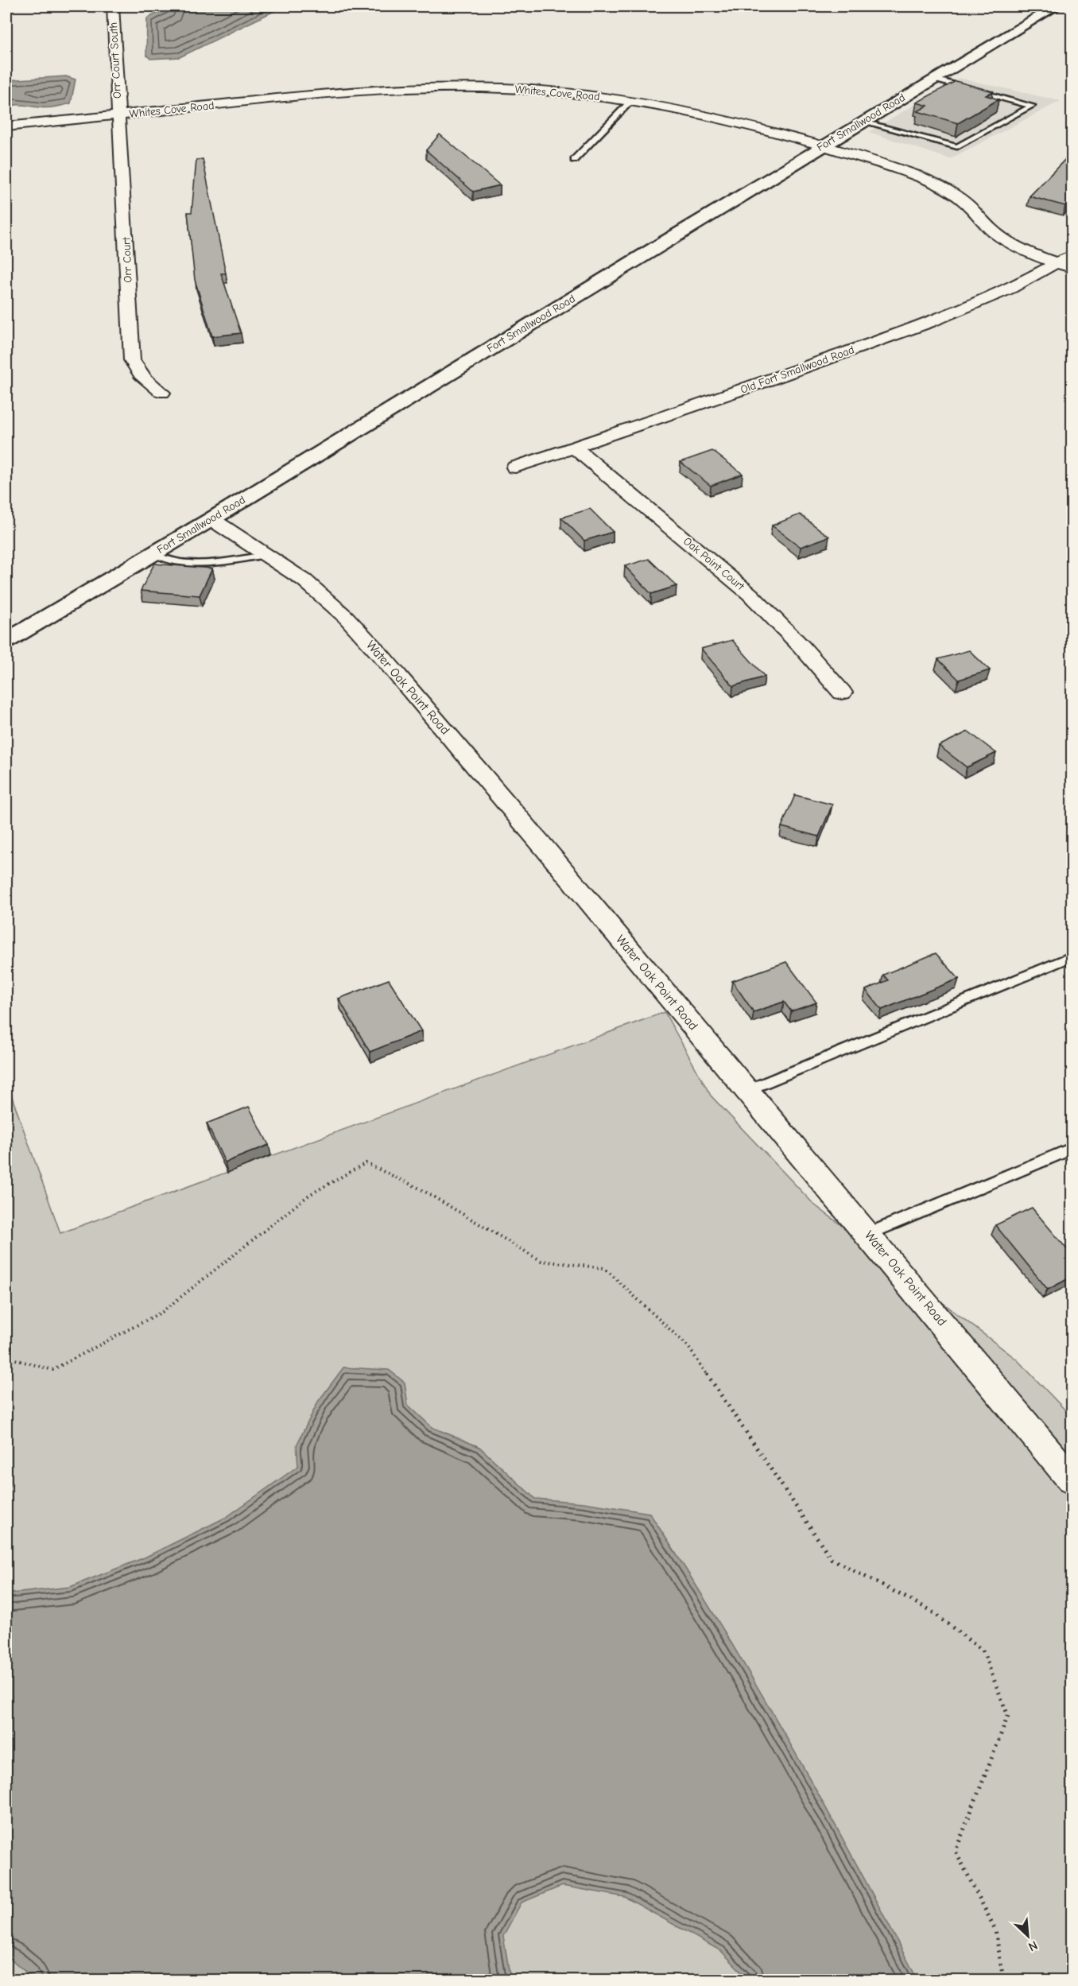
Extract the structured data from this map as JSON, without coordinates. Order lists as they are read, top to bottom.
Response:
{
  "streets": {
    "main road": ["Fort Smallwood Road"],
    "street": [
      "Orr Court South",
      "Whites Cove Road",
      "Orr Court",
      "Old Fort Smallwood Road",
      "Oak Point Court",
      "Water Oak Point Road"
    ]
  },
  "crossings": [
    ["Orr Court South", "Whites Cove Road"],
    ["Orr Court South", "Orr Court"],
    ["Whites Cove Road", "Fort Smallwood Road"],
    ["Whites Cove Road", "Orr Court"],
    ["Whites Cove Road", "Old Fort Smallwood Road"],
    ["Fort Smallwood Road", "Water Oak Point Road"],
    ["Old Fort Smallwood Road", "Oak Point Court"]
  ],
  "north": "bottom right"
}
